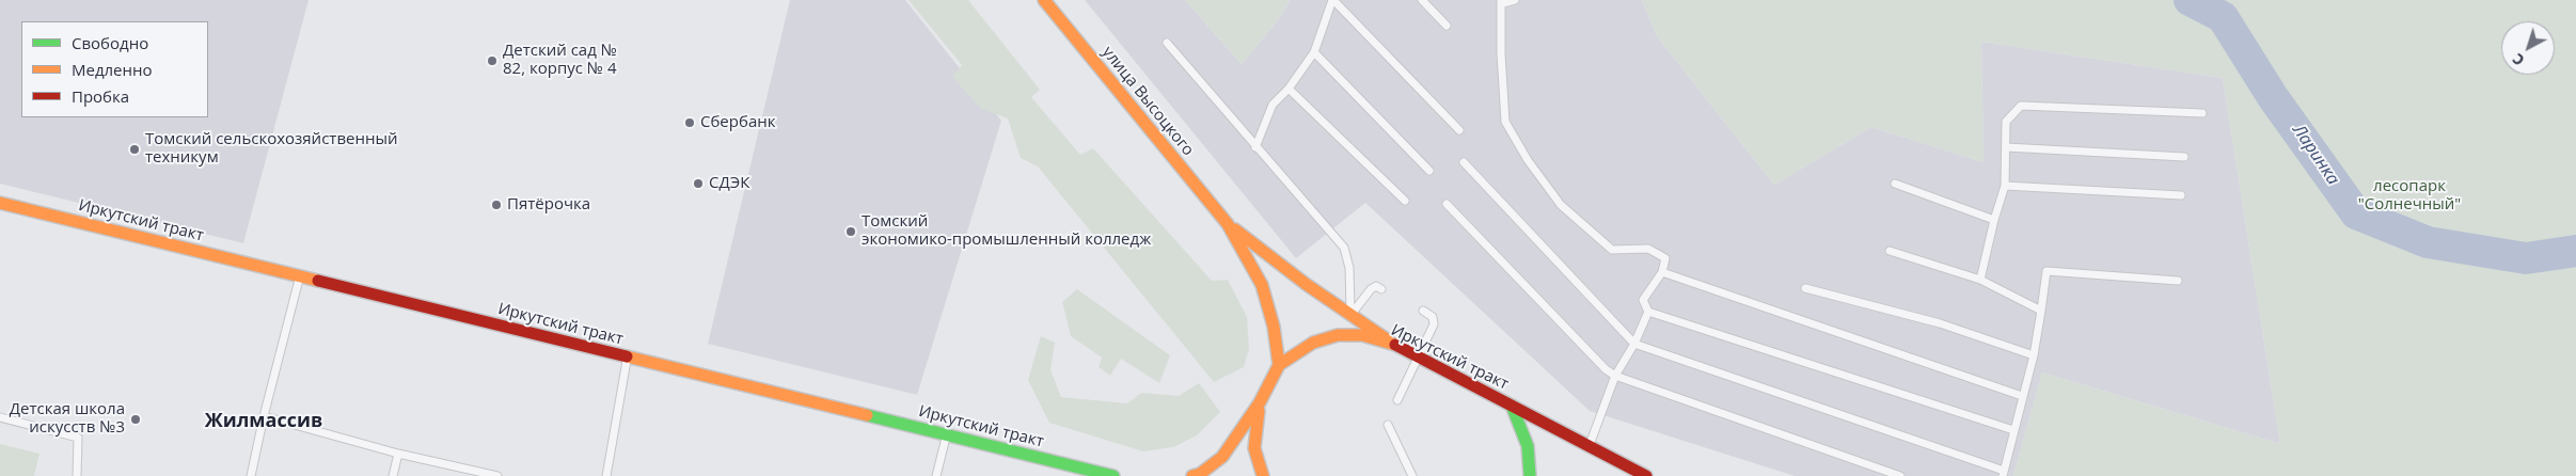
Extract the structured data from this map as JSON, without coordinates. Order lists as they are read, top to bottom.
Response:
{
  "streets": {
    "main road": ["улица Высоцкого", "Иркутский тракт"]
  },
  "crossings": [
    ["улица Высоцкого", "Иркутский тракт"]
  ],
  "districts": ["Жилмассив"],
  "water": ["Ларинка"],
  "parks": ["лесопарк \"Солнечный\""],
  "places": [
    "Детский сад № 82, корпус № 4",
    "Сбербанк",
    "Томский сельскохозяйственный техникум",
    "СДЭК",
    "Пятёрочка",
    "Томский экономико-промышленный колледж",
    "Детская школа искусств №3"
  ],
  "legend": ["Свободно", "Медленно", "Пробка"],
  "north": "bottom left"
}
